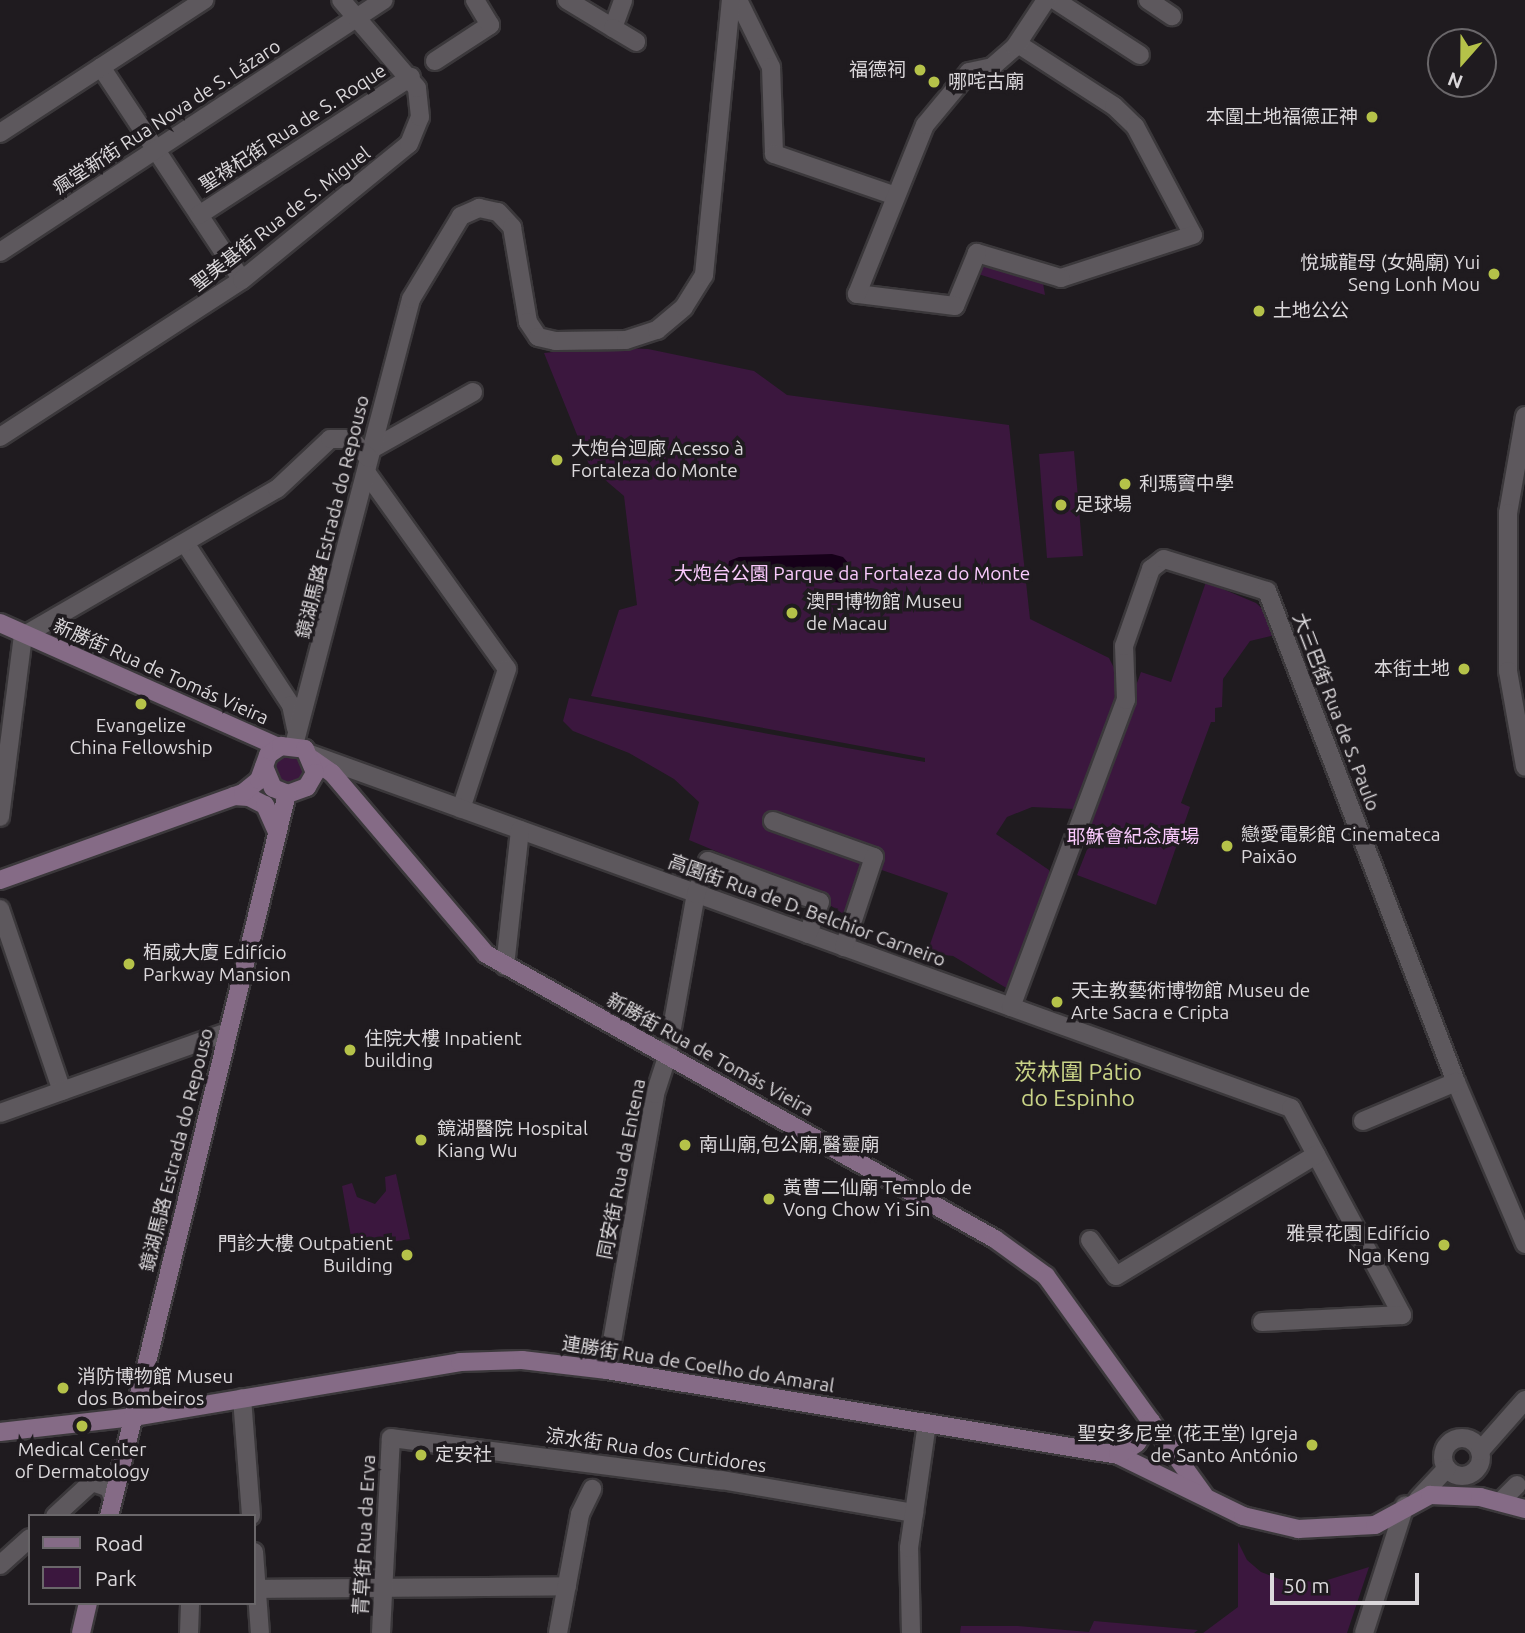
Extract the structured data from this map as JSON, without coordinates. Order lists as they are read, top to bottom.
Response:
{
  "streets": {
    "street": [
      "瘋堂新街 Rua Nova de S. Lázaro",
      "聖祿杞街 Rua de S. Roque",
      "聖美基街 Rua de S. Miguel",
      "鏡湖馬路 Estrada do Repouso",
      "新勝街 Rua de Tomás Vieira",
      "大三巴街 Rua de S. Paulo",
      "高園街 Rua de D. Belchior Carneiro",
      "同安街 Rua da Entena",
      "連勝街 Rua de Coelho do Amaral",
      "涼水街 Rua dos Curtidores",
      "青草街 Rua da Erva"
    ]
  },
  "crossings": [
    ["聖祿杞街 Rua de S. Roque", "聖美基街 Rua de S. Miguel"],
    ["鏡湖馬路 Estrada do Repouso", "新勝街 Rua de Tomás Vieira"],
    ["鏡湖馬路 Estrada do Repouso", "高園街 Rua de D. Belchior Carneiro"],
    ["鏡湖馬路 Estrada do Repouso", "連勝街 Rua de Coelho do Amaral"],
    ["新勝街 Rua de Tomás Vieira", "高園街 Rua de D. Belchior Carneiro"],
    ["新勝街 Rua de Tomás Vieira", "同安街 Rua da Entena"],
    ["新勝街 Rua de Tomás Vieira", "連勝街 Rua de Coelho do Amaral"],
    ["大三巴街 Rua de S. Paulo", "高園街 Rua de D. Belchior Carneiro"],
    ["高園街 Rua de D. Belchior Carneiro", "同安街 Rua da Entena"],
    ["同安街 Rua da Entena", "連勝街 Rua de Coelho do Amaral"],
    ["涼水街 Rua dos Curtidores", "青草街 Rua da Erva"]
  ],
  "districts": ["茨林圍 Pátio do Espinho"],
  "parks": ["大炮台公園 Parque da Fortaleza do Monte", "耶穌會紀念廣場"],
  "places": [
    "福德祠",
    "哪咤古廟",
    "本圍土地福德正神",
    "悅城龍母 (女媧廟) Yui Seng Lonh Mou",
    "土地公公",
    "大炮台迴廊 Acesso à Fortaleza do Monte",
    "利瑪竇中學",
    "足球場",
    "澳門博物館 Museu de Macau",
    "本街土地",
    "Evangelize China Fellowship",
    "戀愛電影館 Cinemateca Paixão",
    "栢威大廈 Edifício Parkway Mansion",
    "天主教藝術博物館 Museu de Arte Sacra e Cripta",
    "住院大樓 Inpatient building",
    "鏡湖醫院 Hospital Kiang Wu",
    "南山廟,包公廟,醫靈廟",
    "黃曹二仙廟 Templo de Vong Chow Yi Sin",
    "雅景花園 Edifício Nga Keng",
    "門診大樓 Outpatient Building",
    "消防博物館 Museu dos Bombeiros",
    "Medical Center of Dermatology",
    "聖安多尼堂 (花王堂) Igreja de Santo António",
    "定安社"
  ],
  "legend": ["Road", "Park"],
  "scale_bar": "50 m",
  "north": "bottom"
}
